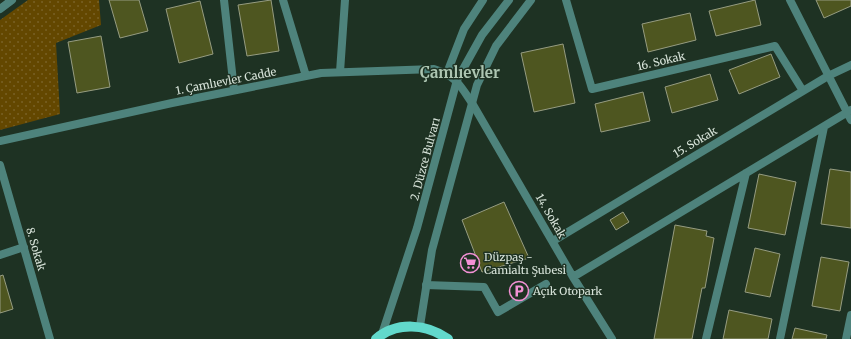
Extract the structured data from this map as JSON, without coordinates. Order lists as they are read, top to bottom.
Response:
{
  "streets": {
    "street": [
      "16. Sokak",
      "1. Çamlıevler Cadde",
      "15. Sokak",
      "2. Düzce Bulvarı",
      "14. Sokak",
      "8. Sokak"
    ]
  },
  "crossings": [
    ["16. Sokak", "15. Sokak"],
    ["1. Çamlıevler Cadde", "2. Düzce Bulvarı"],
    ["1. Çamlıevler Cadde", "14. Sokak"],
    ["15. Sokak", "14. Sokak"],
    ["2. Düzce Bulvarı", "14. Sokak"]
  ],
  "districts": ["Çamlıevler"],
  "places": {
    "supermarket": ["Düzpaş - Camialtı Şubesi"],
    "parking": ["Açık Otopark"]
  }
}
